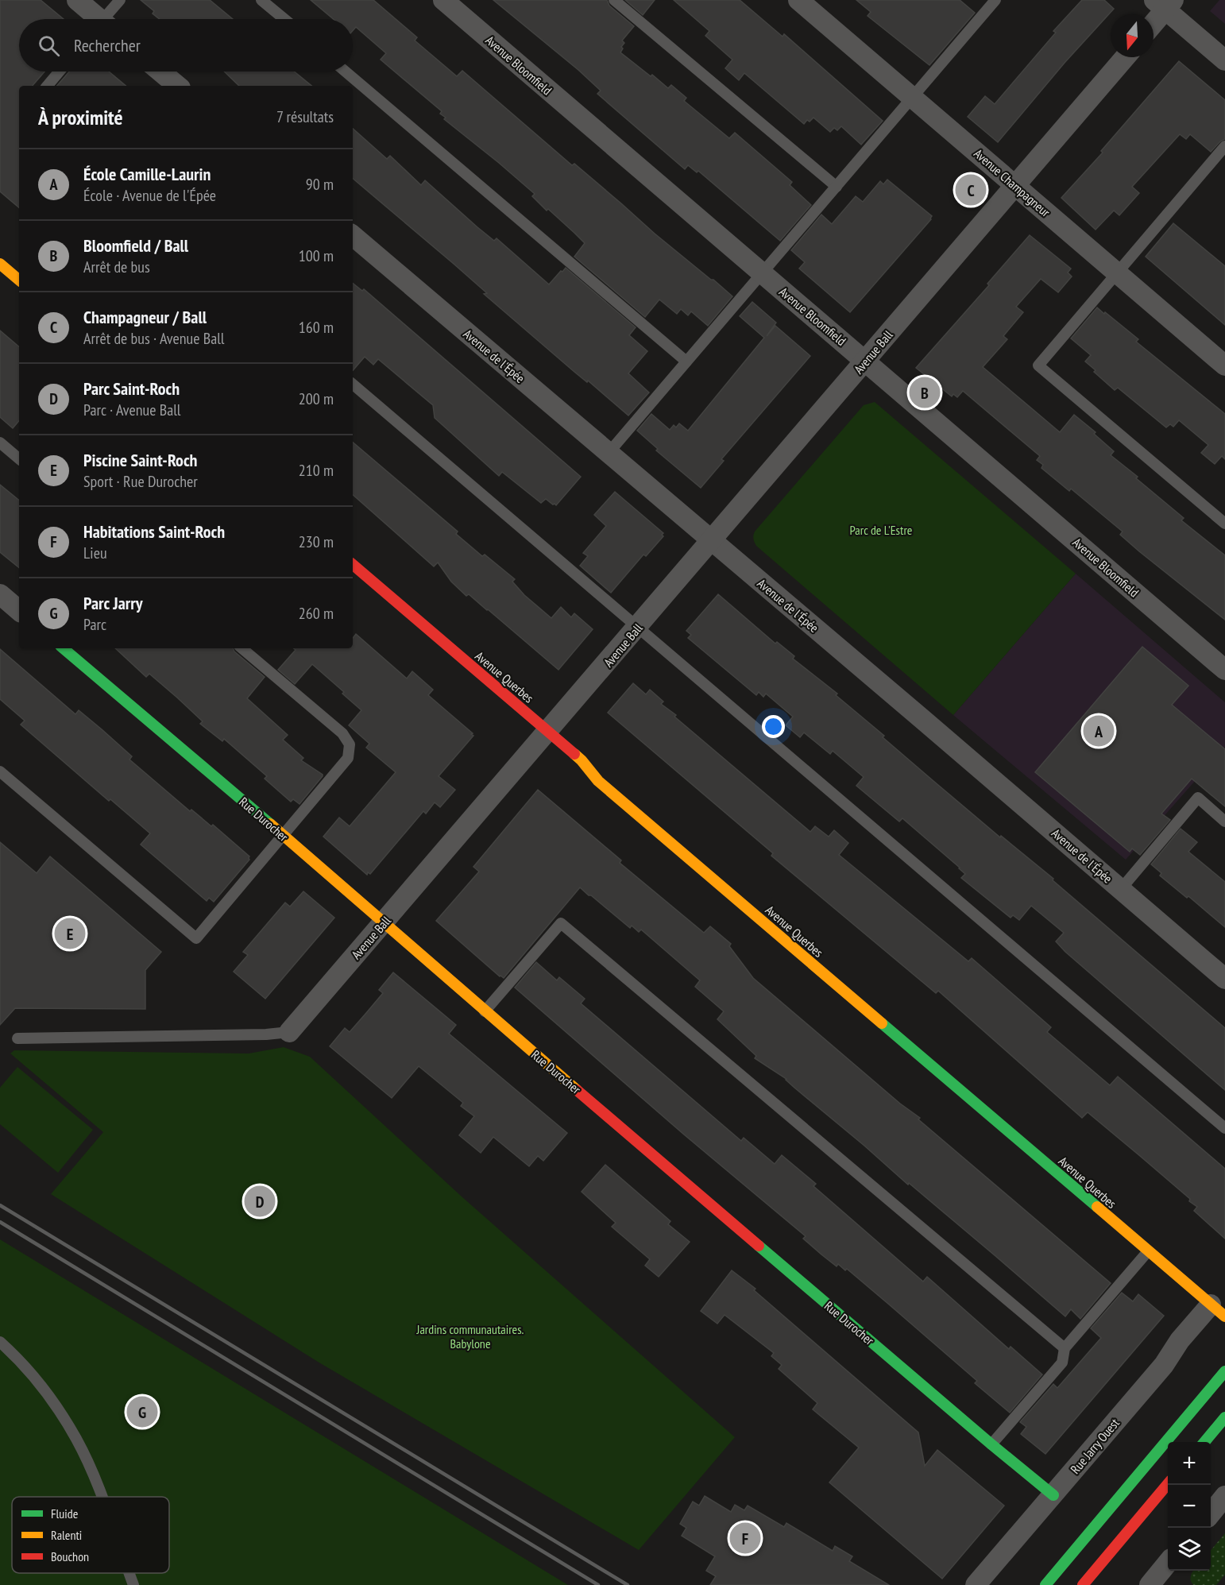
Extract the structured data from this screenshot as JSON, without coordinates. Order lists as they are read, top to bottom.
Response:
{
  "streets": {
    "street": [
      "Avenue Bloomfield",
      "Avenue Champagneur",
      "Avenue Ball",
      "Avenue de l'Épée",
      "Avenue Querbes",
      "Rue Durocher",
      "Rue Jarry Ouest"
    ]
  },
  "crossings": [
    ["Avenue Bloomfield", "Avenue Ball"],
    ["Avenue Champagneur", "Avenue Ball"],
    ["Avenue Ball", "Avenue de l'Épée"],
    ["Avenue Ball", "Avenue Querbes"],
    ["Avenue Ball", "Rue Durocher"],
    ["Avenue Querbes", "Rue Jarry Ouest"],
    ["Rue Durocher", "Rue Jarry Ouest"]
  ],
  "parks": ["Parc de L'Estre", "Jardins communautaires. Babylone"],
  "legend": ["Fluide", "Ralenti", "Bouchon"],
  "north": "bottom",
  "page": {
    "search": "Rechercher",
    "heading": ["À proximité", "7 résultats"],
    "list": [
      {
        "mark": "A",
        "name": "École Camille-Laurin",
        "note": "École · Avenue de l'Épée",
        "value": "90 m"
      },
      {
        "mark": "B",
        "name": "Bloomfield / Ball",
        "note": "Arrêt de bus",
        "value": "100 m"
      },
      {
        "mark": "C",
        "name": "Champagneur / Ball",
        "note": "Arrêt de bus · Avenue Ball",
        "value": "160 m"
      },
      {
        "mark": "D",
        "name": "Parc Saint-Roch",
        "note": "Parc · Avenue Ball",
        "value": "200 m"
      },
      {
        "mark": "E",
        "name": "Piscine Saint-Roch",
        "note": "Sport · Rue Durocher",
        "value": "210 m"
      },
      {
        "mark": "F",
        "name": "Habitations Saint-Roch",
        "note": "Lieu",
        "value": "230 m"
      },
      {
        "mark": "G",
        "name": "Parc Jarry",
        "note": "Parc",
        "value": "260 m"
      }
    ],
    "pins": [
      "C",
      "B",
      "A",
      "E",
      "D",
      "G",
      "F"
    ],
    "map_buttons": ["+", "−"]
  }
}
